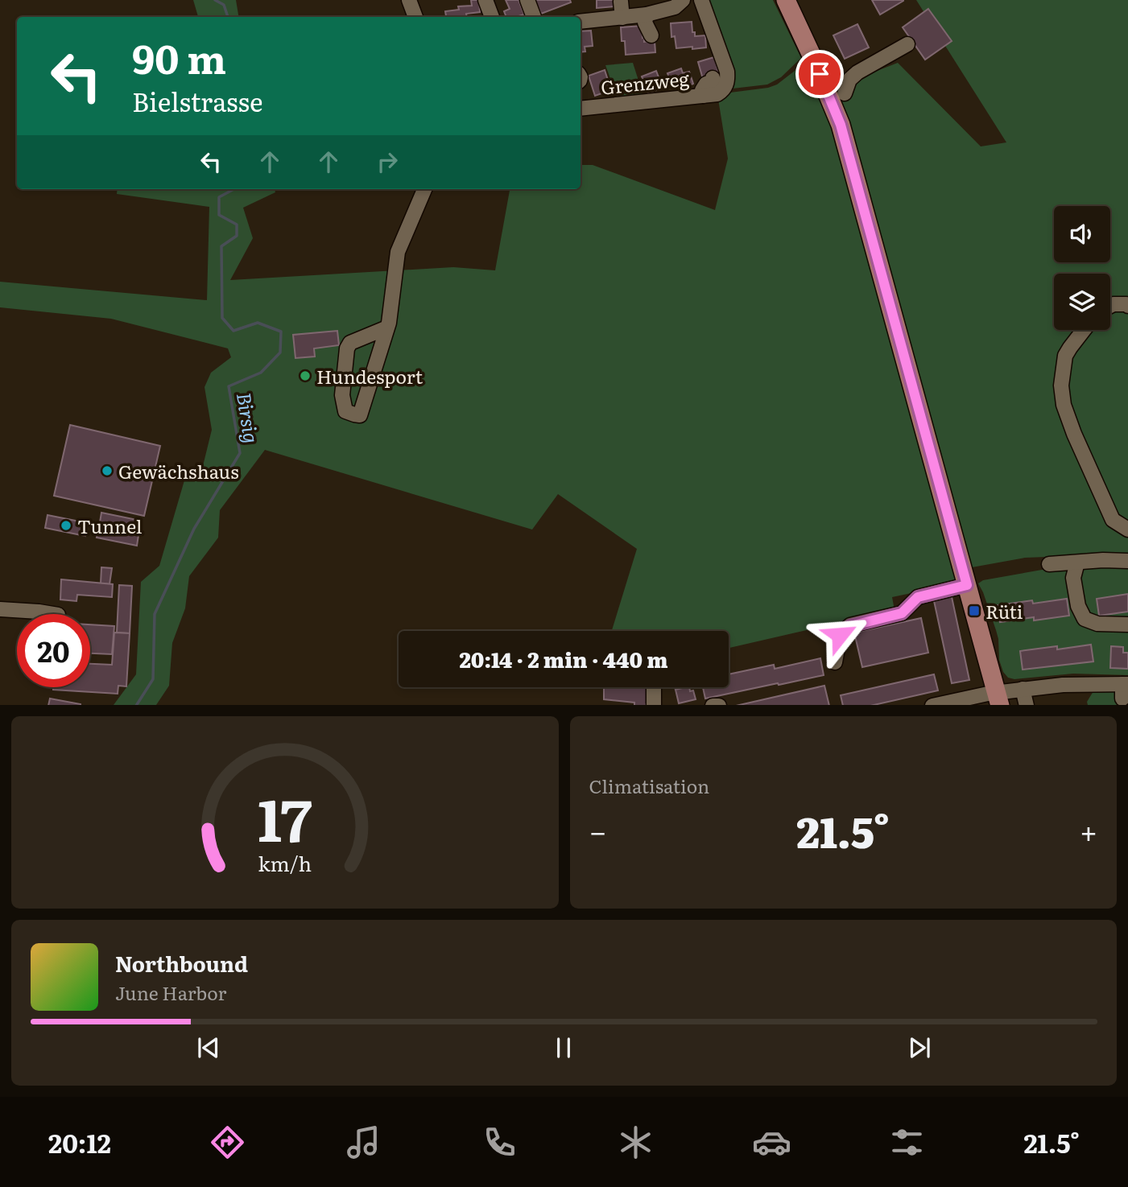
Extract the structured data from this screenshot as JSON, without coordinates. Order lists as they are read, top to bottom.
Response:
{
  "streets": {
    "street": ["Grenzweg"]
  },
  "water": ["Birsig"],
  "places": {
    "other": ["Hundesport", "Gewächshaus", "Tunnel"],
    "transit": ["Rüti"]
  },
  "page": {
    "turn": ["90 m", "Bielstrasse"],
    "limit": "20",
    "trip": "20:14 · 2 min · 440 m",
    "tile": "Climatisation",
    "heat": ["−", "21.5°", "+"],
    "song": ["Northbound", "June Harbor"],
    "tabs": ["20:12", "21.5°"],
    "gauge": ["17", "km/h"]
  }
}
